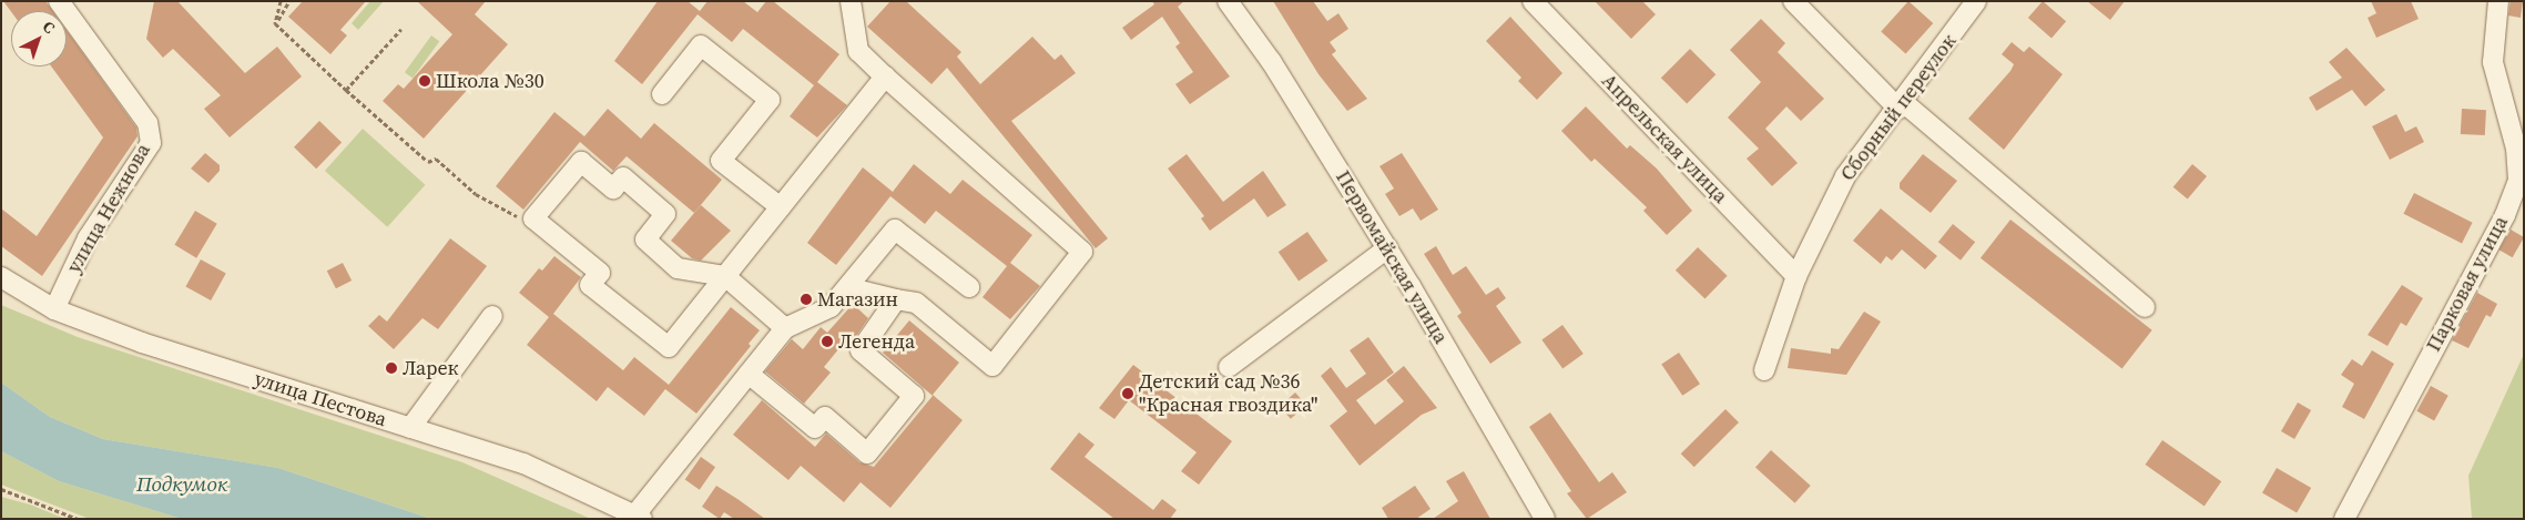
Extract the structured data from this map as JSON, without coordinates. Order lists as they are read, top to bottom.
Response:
{
  "streets": {
    "street": [
      "Сборный переулок",
      "Апрельская улица",
      "улица Нежнова",
      "Первомайская улица",
      "Парковая улица",
      "улица Пестова"
    ]
  },
  "crossings": [
    ["Сборный переулок", "Апрельская улица"],
    ["улица Нежнова", "улица Пестова"]
  ],
  "water": ["Подкумок"],
  "places": [
    "Школа №30",
    "Магазин",
    "Легенда",
    "Ларек",
    "Детский сад №36 \"Красная гвоздика\""
  ],
  "north": "top right"
}
